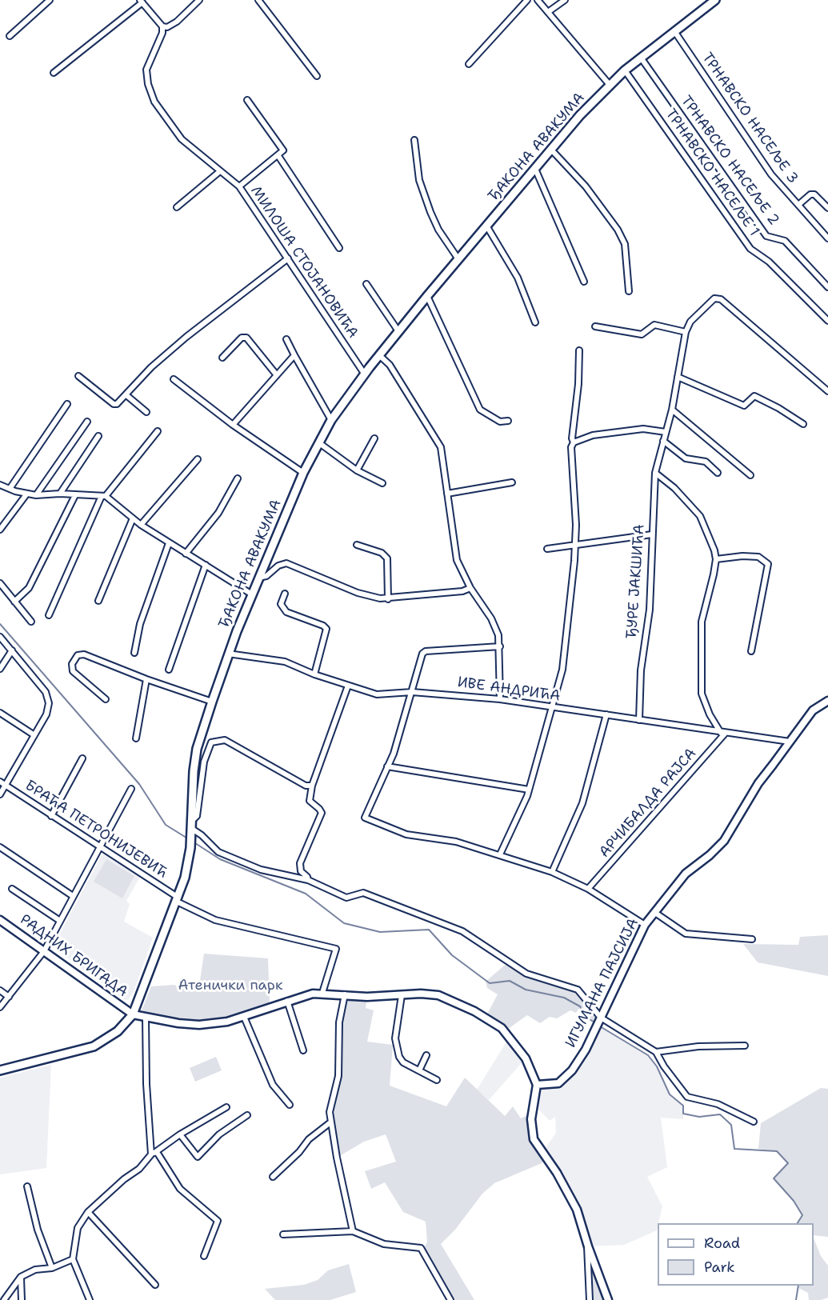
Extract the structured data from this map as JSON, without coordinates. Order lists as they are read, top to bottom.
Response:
{
  "streets": {
    "main road": ["ЂАКОНА АВАКУМА"],
    "street": [
      "ТРНАВСКО НАСЕЉЕ 3",
      "ТРНАВСКО НАСЕЉЕ 2",
      "ТРНАВСКО НАСЕЉЕ 1",
      "МИЛОША СТОЈАНОВИЋА",
      "ЂУРЕ ЈАКШИЋА",
      "ИВЕ АНДРИЋА",
      "АРЧИБАЛДА РАЈСА",
      "БРАЋА ПЕТРОНИЈЕВИЋ",
      "РАДНИХ БРИГАДА",
      "ИГУМАНА ПАЈСИЈА"
    ]
  },
  "crossings": [
    ["ТРНАВСКО НАСЕЉЕ 3", "ЂАКОНА АВАКУМА"],
    ["ЂАКОНА АВАКУМА", "ТРНАВСКО НАСЕЉЕ 2"],
    ["ЂАКОНА АВАКУМА", "ТРНАВСКО НАСЕЉЕ 1"],
    ["ЂАКОНА АВАКУМА", "МИЛОША СТОЈАНОВИЋА"],
    ["ЂАКОНА АВАКУМА", "ИВЕ АНДРИЋА"],
    ["ЂАКОНА АВАКУМА", "БРАЋА ПЕТРОНИЈЕВИЋ"],
    ["ЂАКОНА АВАКУМА", "РАДНИХ БРИГАДА"],
    ["ЂУРЕ ЈАКШИЋА", "ИВЕ АНДРИЋА"],
    ["ИВЕ АНДРИЋА", "АРЧИБАЛДА РАЈСА"],
    ["ИВЕ АНДРИЋА", "ИГУМАНА ПАЈСИЈА"]
  ],
  "parks": ["Атенички парк"],
  "legend": ["Road", "Park"]
}
